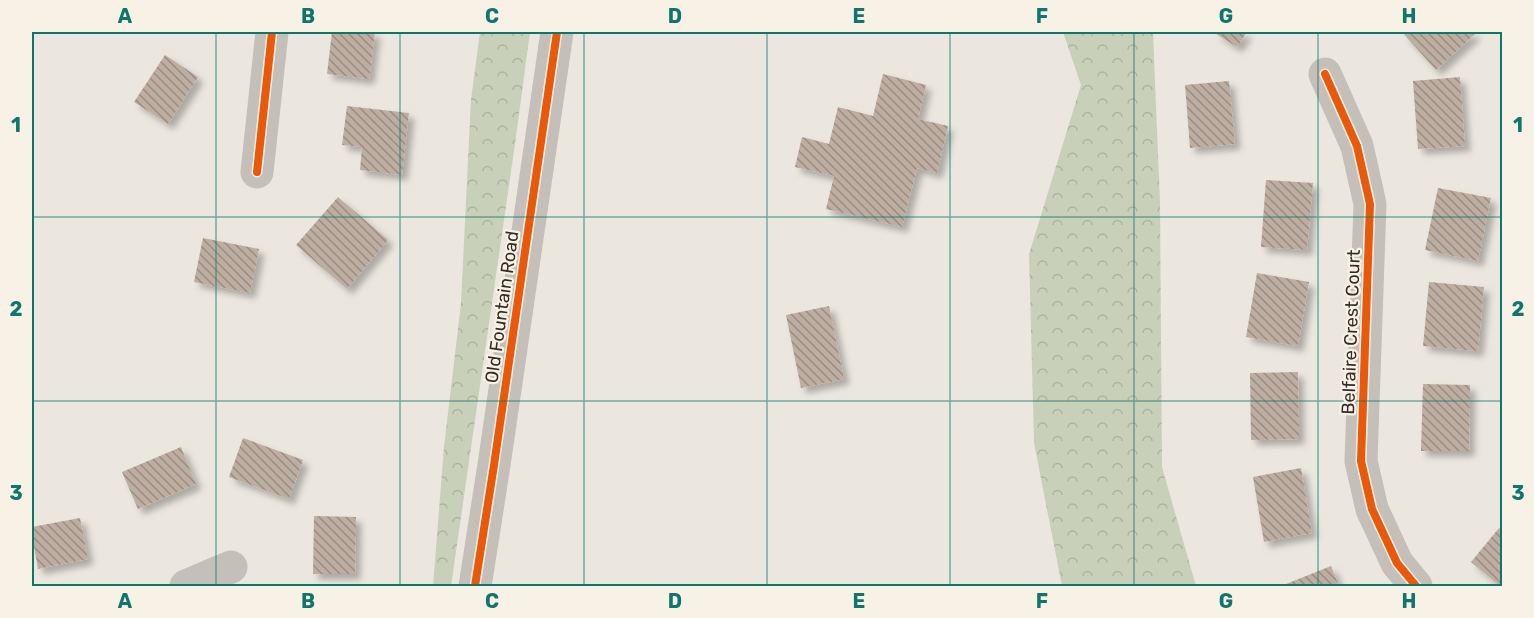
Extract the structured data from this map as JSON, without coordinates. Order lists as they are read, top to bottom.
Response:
{
  "streets": {
    "street": ["Old Fountain Road", "Belfaire Crest Court"]
  },
  "grid": {
    "columns": [
      "A",
      "B",
      "C",
      "D",
      "E",
      "F",
      "G",
      "H"
    ],
    "rows": ["1", "2", "3"]
  }
}
